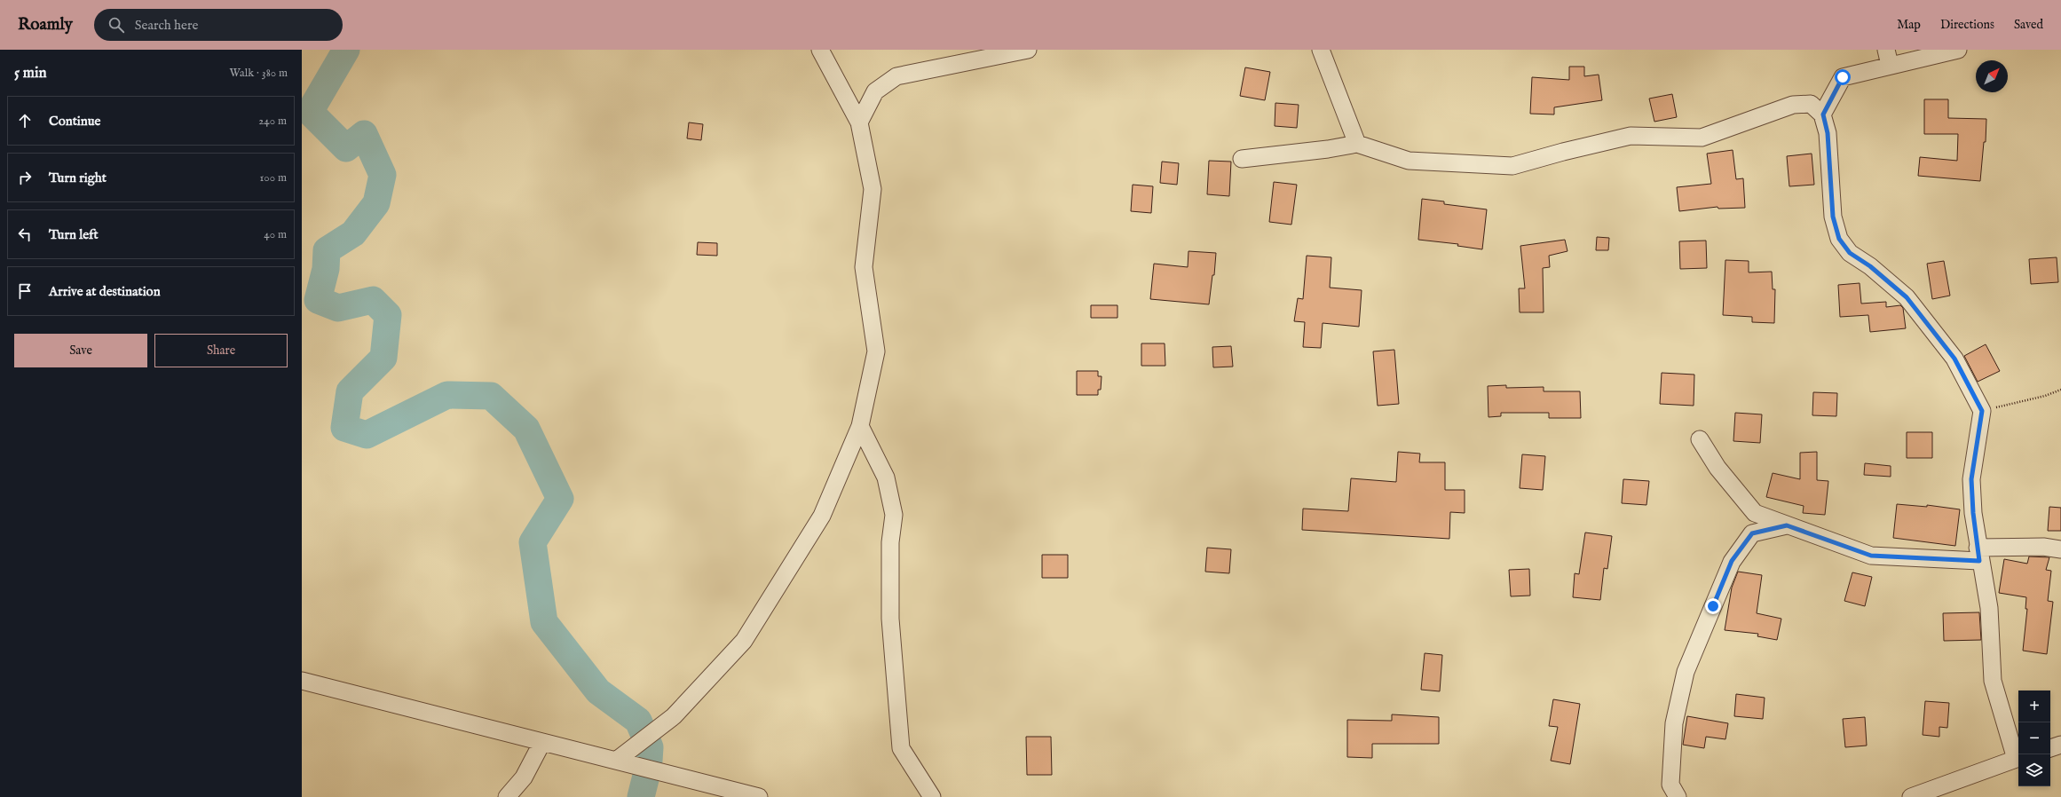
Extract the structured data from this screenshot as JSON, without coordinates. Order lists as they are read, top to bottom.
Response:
{
  "north": "top right",
  "page": {
    "header": "Roamly",
    "search": "Search here",
    "nav": ["Map", "Directions", "Saved"],
    "heading": ["5 min", "Walk · 380 m"],
    "list": [
      ["Continue", "240 m"],
      ["Turn right", "100 m"],
      ["Turn left", "40 m"],
      "Arrive at destination"
    ],
    "buttons": ["Save", "Share"],
    "map_buttons": ["+", "−"]
  }
}
